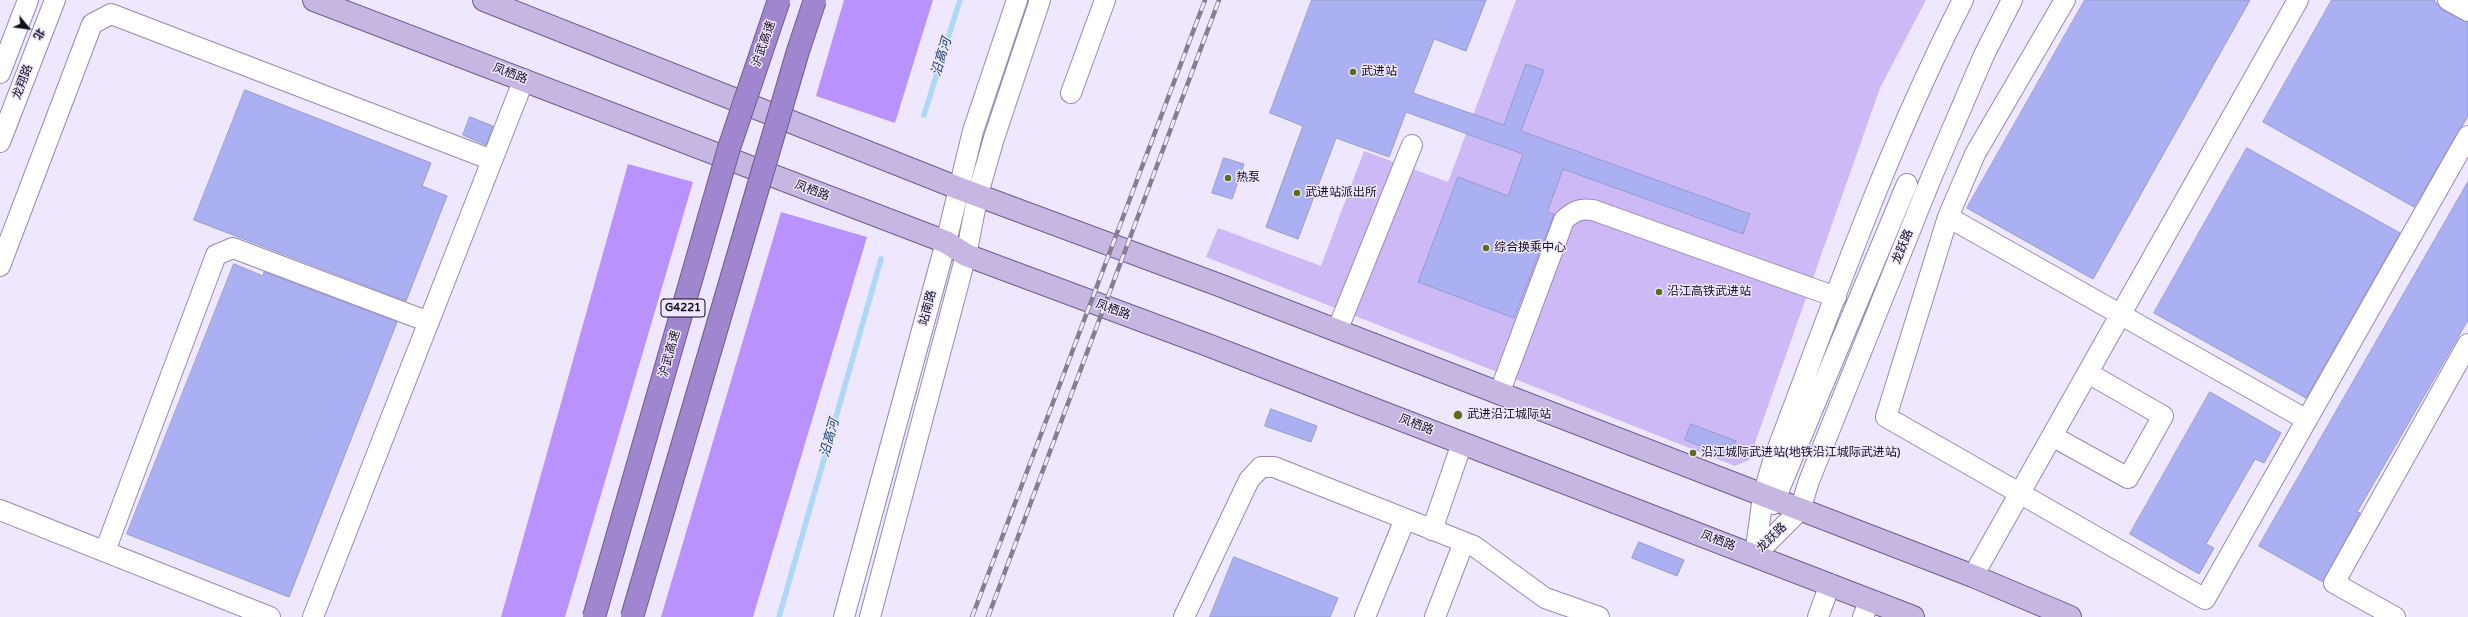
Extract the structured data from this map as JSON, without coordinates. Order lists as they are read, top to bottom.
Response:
{
  "streets": {
    "highway": ["沪武高速", "G4221"],
    "main road": ["凤栖路"],
    "street": ["龙翔路", "龙跃路", "站南路"]
  },
  "crossings": [
    ["凤栖路", "龙跃路"],
    ["凤栖路", "站南路"]
  ],
  "water": ["沿高河"],
  "places": [
    "武进站",
    "热泵",
    "武进站派出所",
    "综合换乘中心",
    "沿江高铁武进站",
    "武进沿江城际站",
    "沿江城际武进站(地铁沿江城际武进站)"
  ],
  "north": "bottom right"
}
